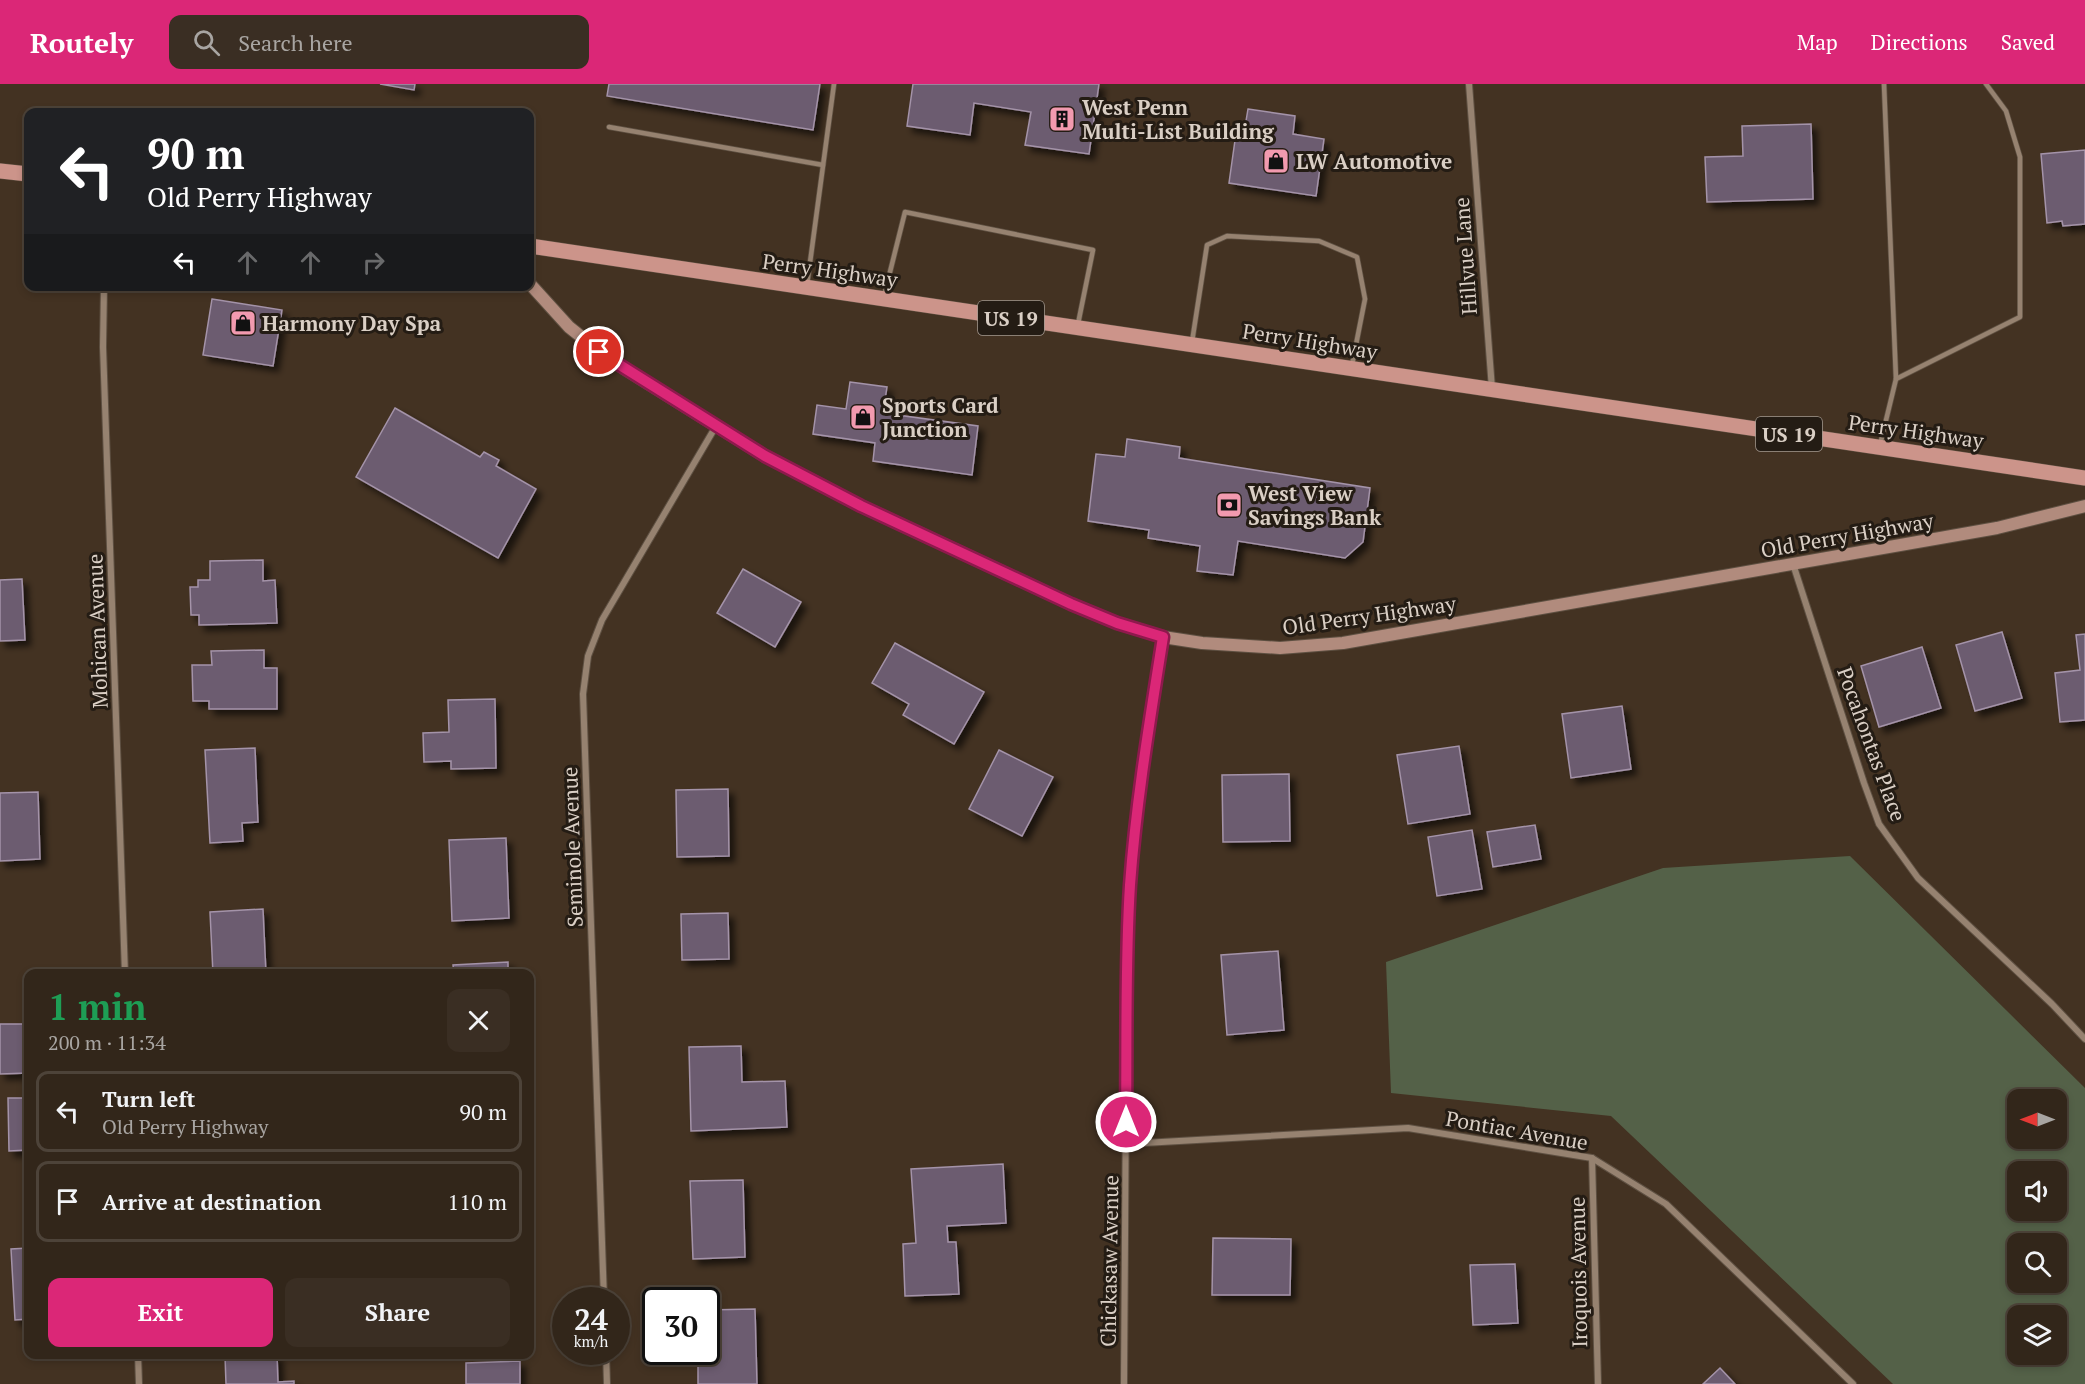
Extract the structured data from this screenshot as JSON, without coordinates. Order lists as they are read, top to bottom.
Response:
{
  "streets": {
    "main road": ["Perry Highway", "US 19"],
    "street": [
      "Hillvue Lane",
      "Old Perry Highway",
      "Mohican Avenue",
      "Pocahontas Place",
      "Seminole Avenue",
      "Pontiac Avenue",
      "Chickasaw Avenue",
      "Iroquois Avenue"
    ]
  },
  "crossings": [
    ["Hillvue Lane", "Perry Highway"],
    ["Old Perry Highway", "Pocahontas Place"],
    ["Old Perry Highway", "Seminole Avenue"],
    ["Old Perry Highway", "Chickasaw Avenue"],
    ["Pontiac Avenue", "Chickasaw Avenue"],
    ["Pontiac Avenue", "Iroquois Avenue"]
  ],
  "places": {
    "building": ["West Penn Multi-List Building"],
    "shop": ["LW Automotive", "Harmony Day Spa", "Sports Card Junction"],
    "bank": ["West View Savings Bank"]
  },
  "north": "left",
  "page": {
    "header": "Routely",
    "search": "Search here",
    "nav": ["Map", "Directions", "Saved"],
    "turn": ["90 m", "Old Perry Highway"],
    "heading": ["1 min", "200 m · 11:34"],
    "list": [
      {
        "name": "Turn left",
        "note": "Old Perry Highway",
        "value": "90 m"
      },
      {
        "name": "Arrive at destination",
        "value": "110 m"
      }
    ],
    "buttons": ["Exit", "Share"],
    "speed": "24 km/h",
    "limit": "30"
  }
}
